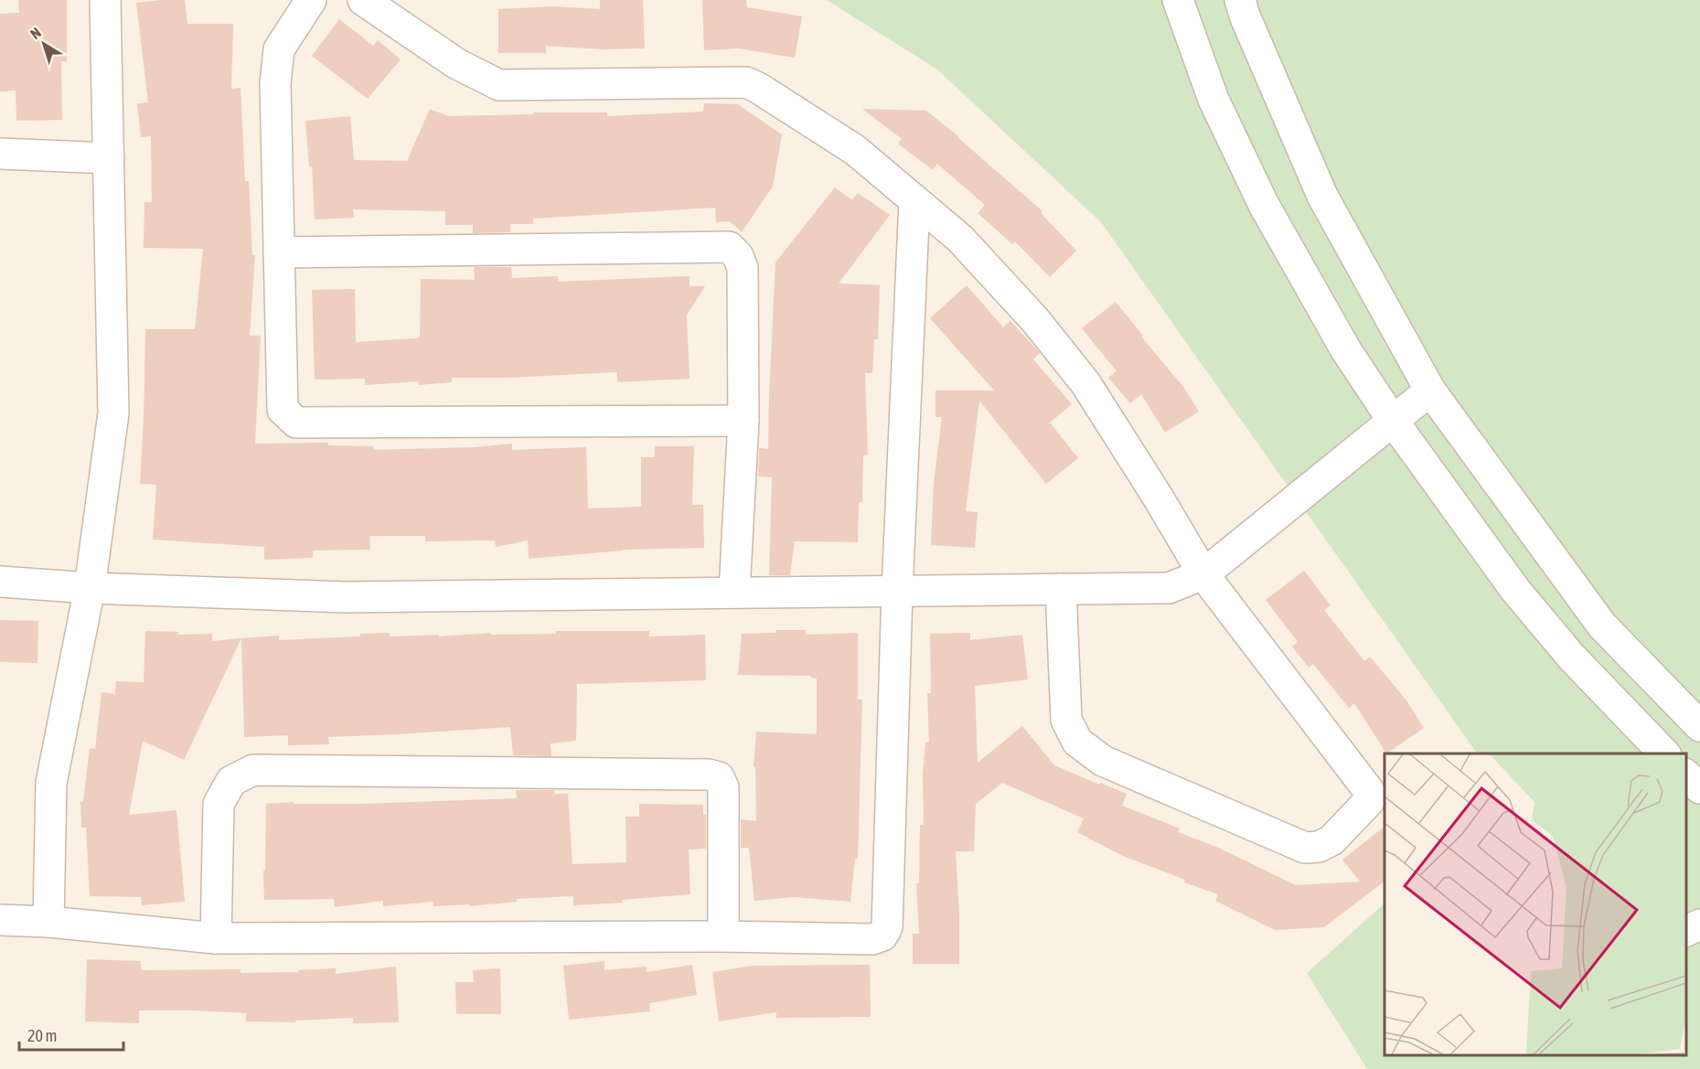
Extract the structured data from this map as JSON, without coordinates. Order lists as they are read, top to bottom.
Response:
{
  "scale_bar": "20 m",
  "north": "top left"
}
